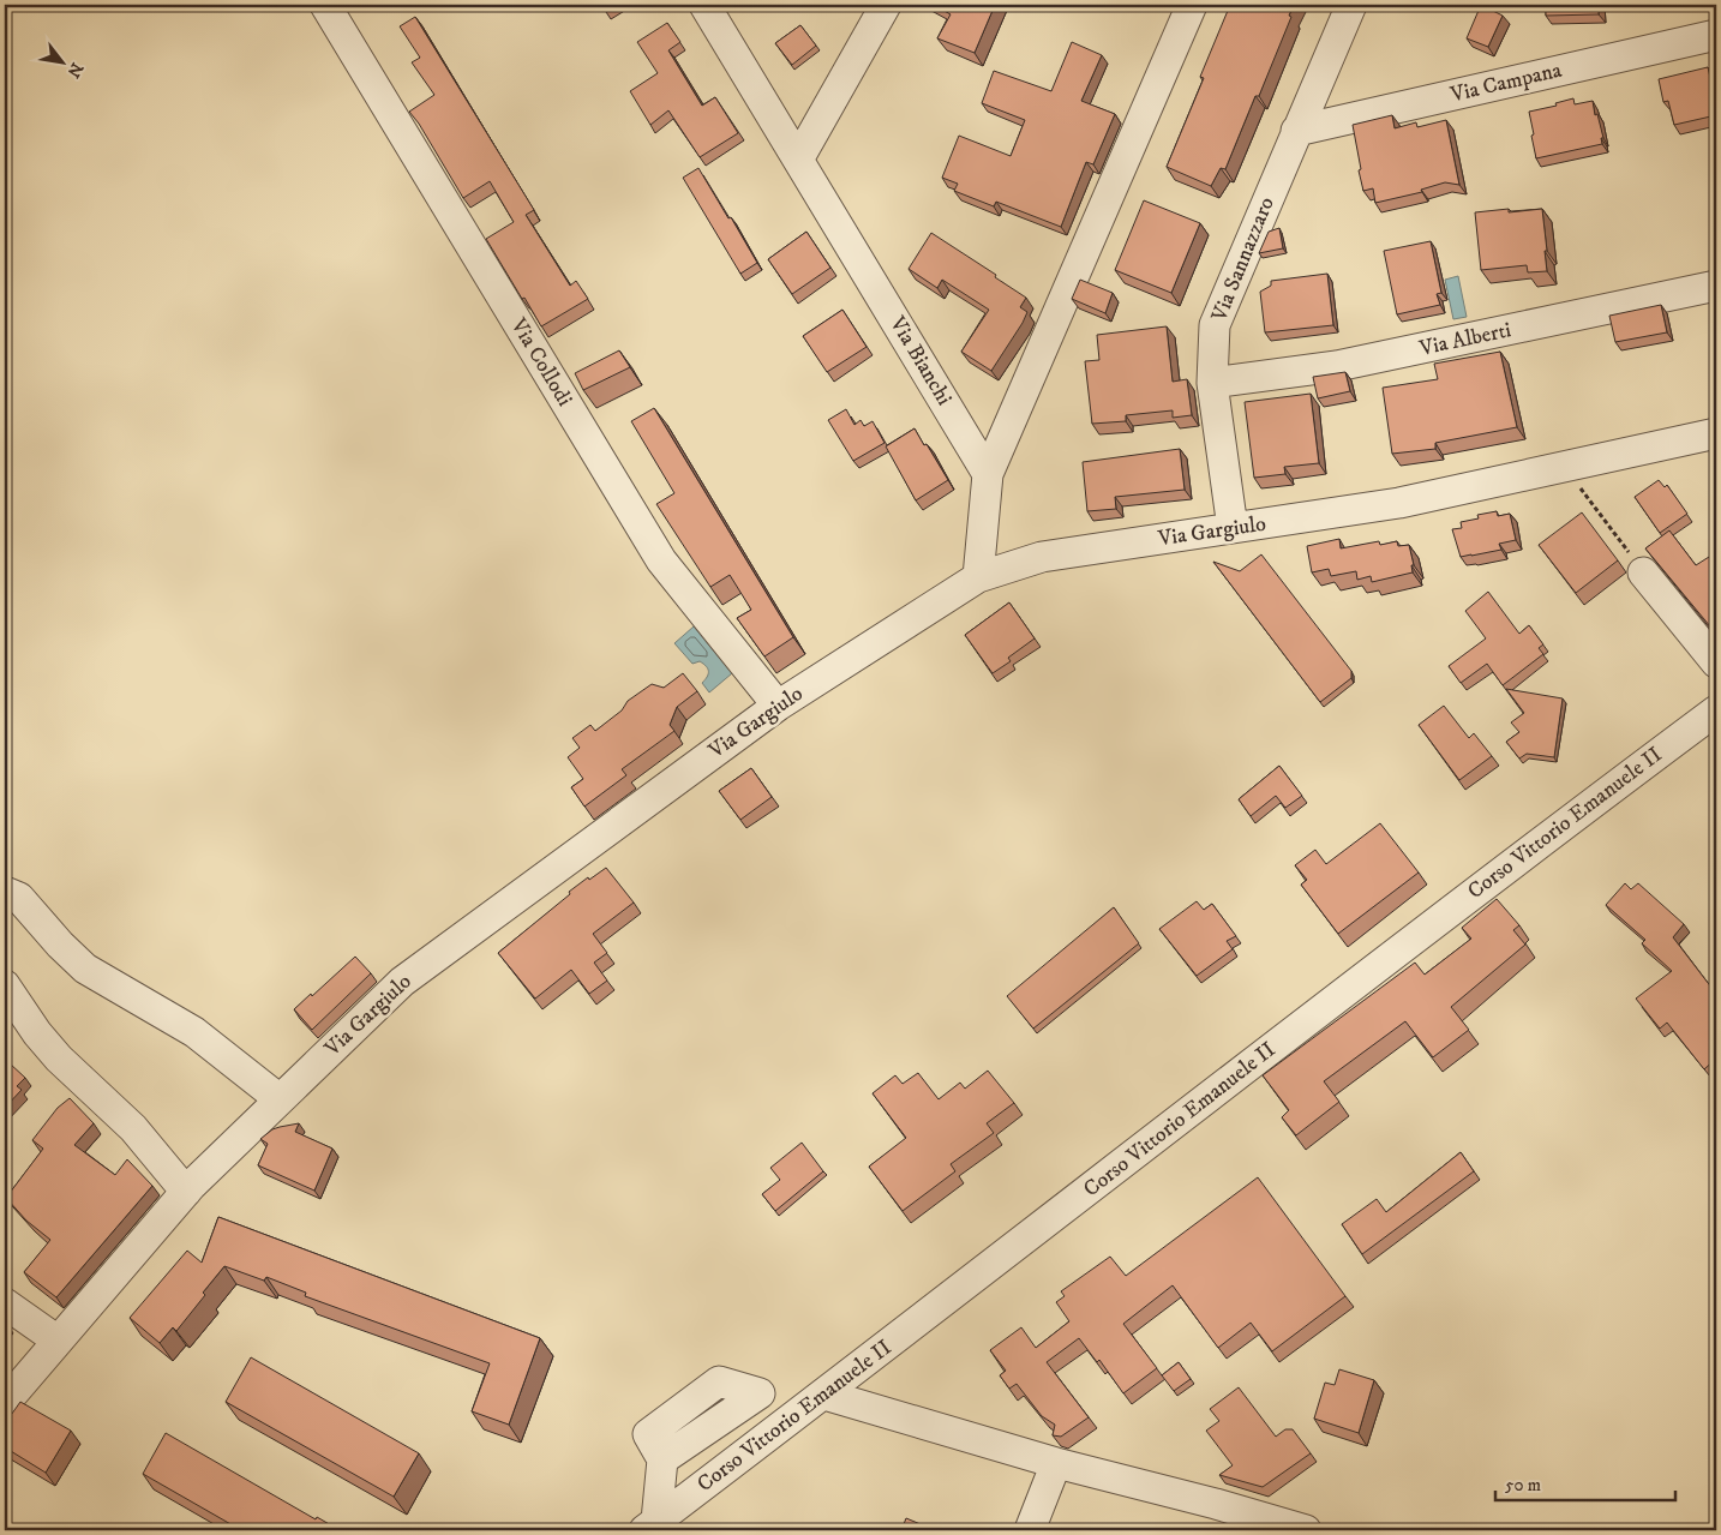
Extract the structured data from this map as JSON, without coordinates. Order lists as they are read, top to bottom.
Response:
{
  "streets": {
    "street": [
      "Via Campana",
      "Via Sannazzaro",
      "Via Alberti",
      "Via Bianchi",
      "Via Collodi",
      "Via Gargiulo",
      "Corso Vittorio Emanuele II"
    ]
  },
  "crossings": [
    ["Via Campana", "Via Sannazzaro"],
    ["Via Sannazzaro", "Via Alberti"],
    ["Via Sannazzaro", "Via Gargiulo"],
    ["Via Collodi", "Via Gargiulo"]
  ],
  "scale_bar": "50 m",
  "north": "bottom right"
}
